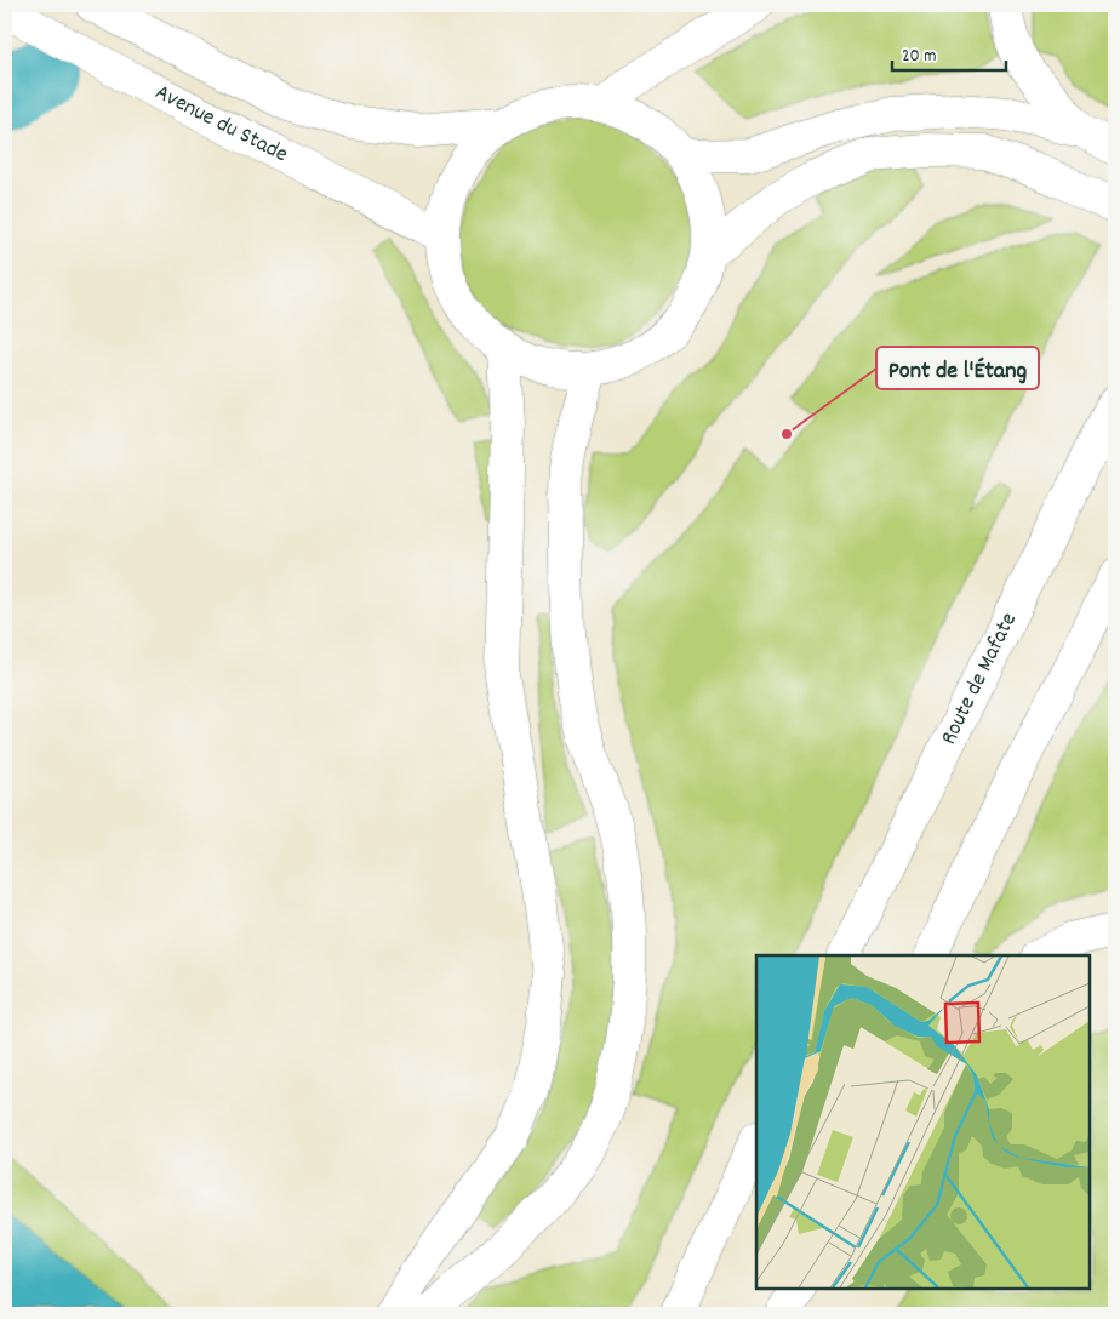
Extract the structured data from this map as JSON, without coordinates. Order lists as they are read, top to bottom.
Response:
{
  "streets": {
    "main road": ["Avenue du Stade", "Route de Mafate"]
  },
  "places": ["Pont de l'Étang"],
  "scale_bar": "20 m"
}
